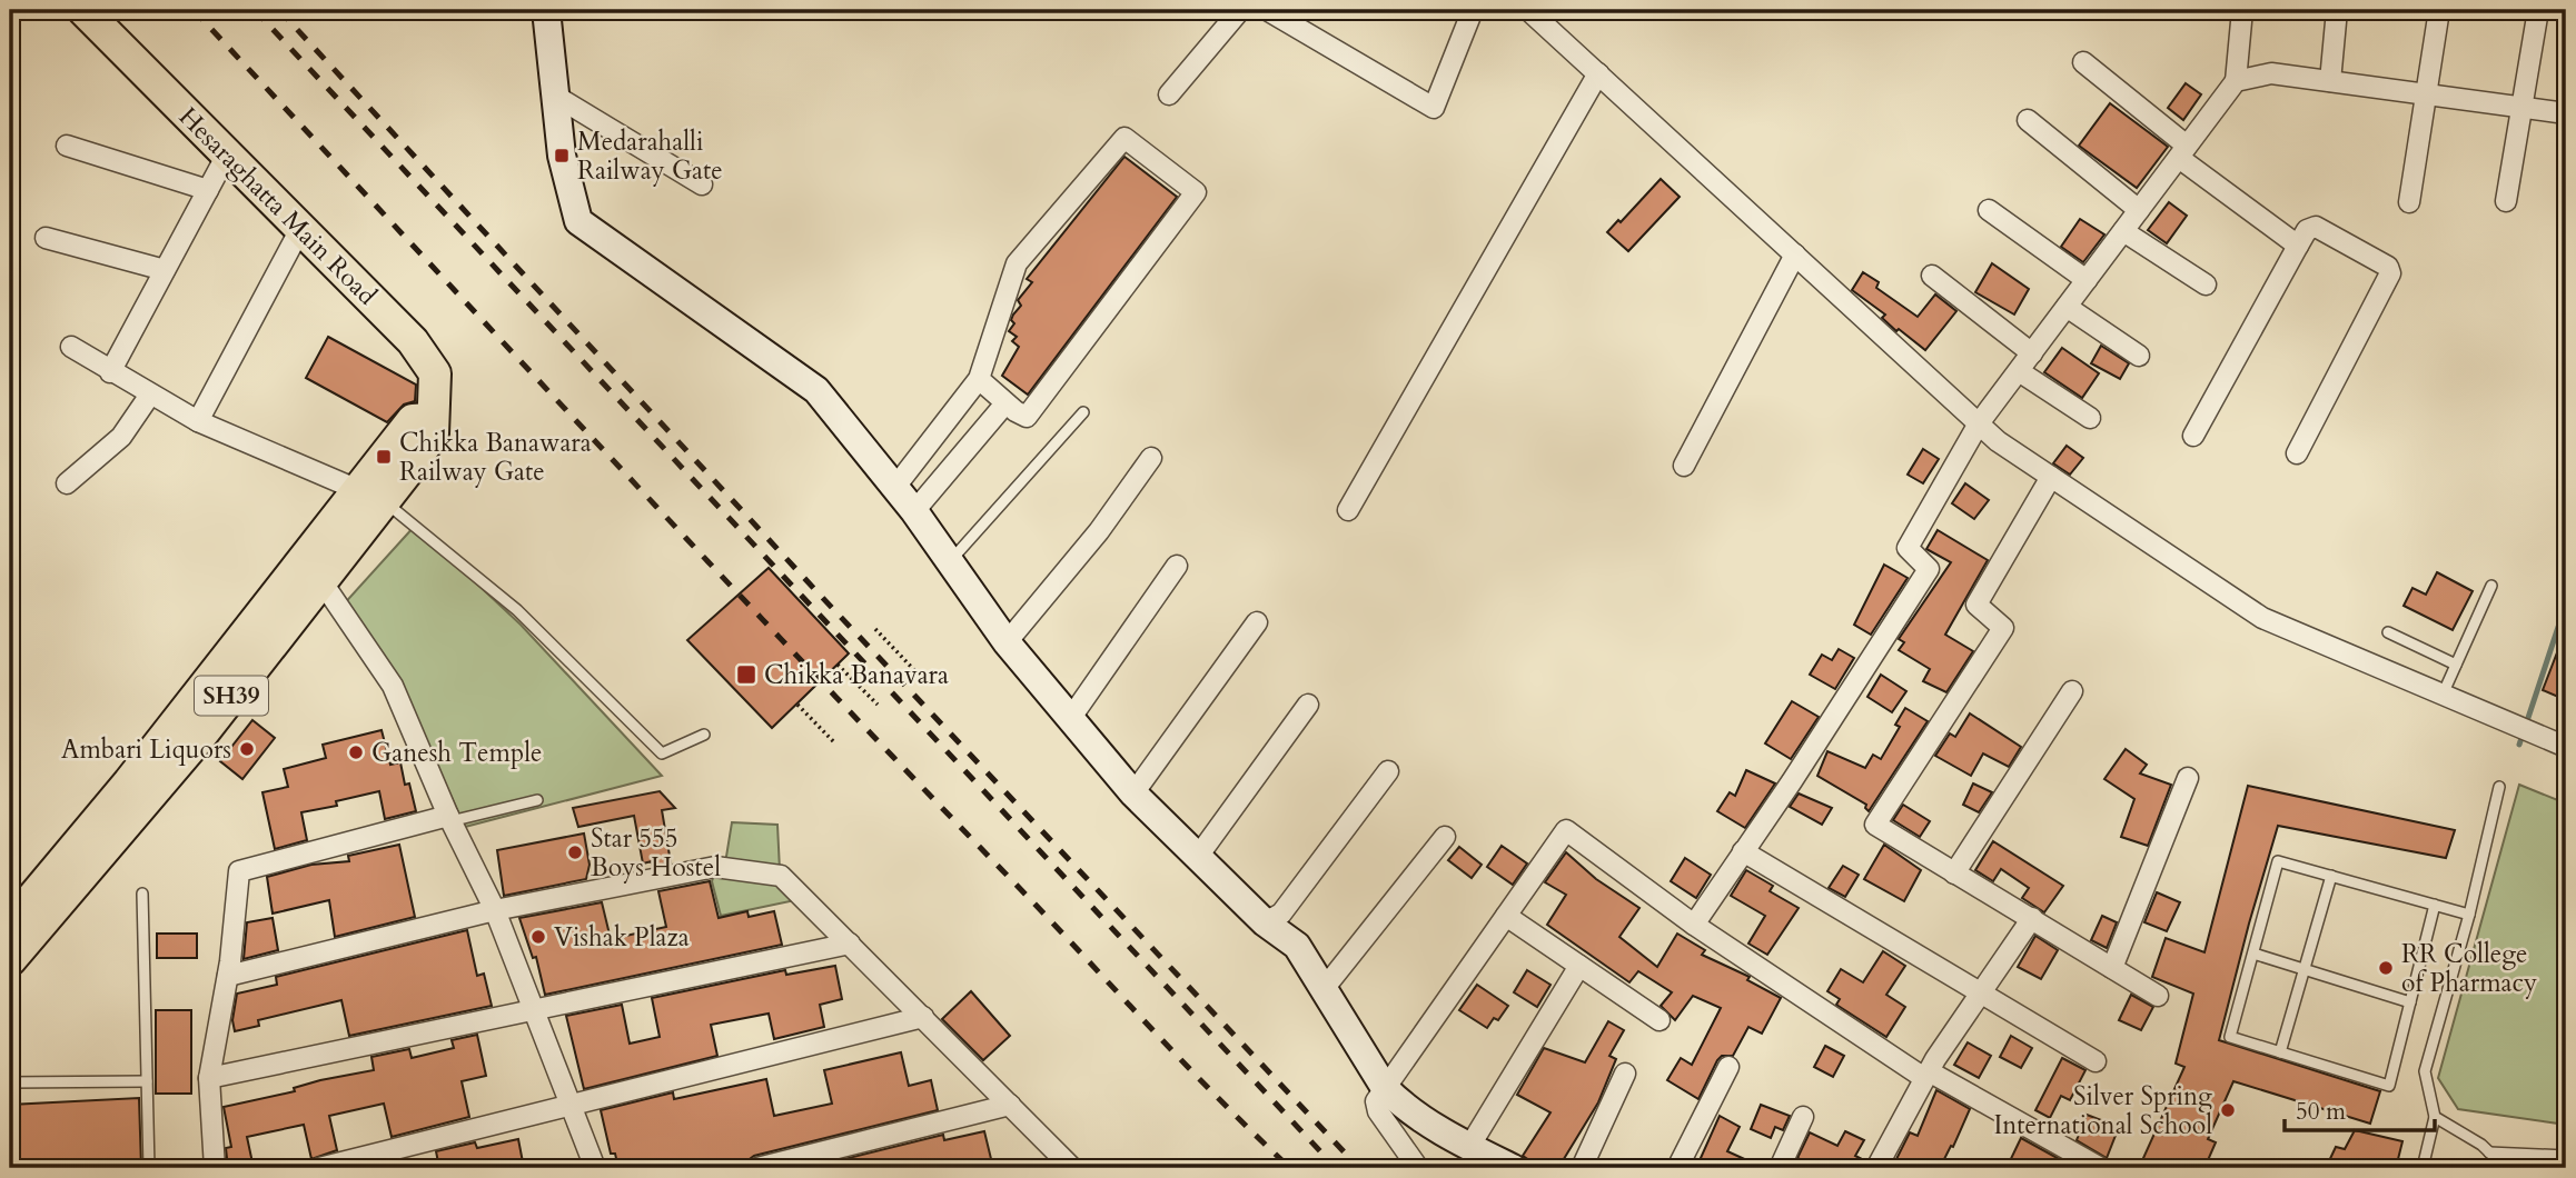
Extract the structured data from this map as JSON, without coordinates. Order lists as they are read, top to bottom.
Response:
{
  "streets": {
    "main road": ["Hesaraghatta Main Road", "SH39"]
  },
  "places": {
    "transit": ["Medarahalli Railway Gate", "Chikka Banawara Railway Gate", "Chikka Banavara"],
    "other": [
      "Ambari Liquors",
      "Ganesh Temple",
      "Star 555 Boys Hostel",
      "Vishak Plaza",
      "RR College of Pharmacy",
      "Silver Spring International School"
    ]
  },
  "scale_bar": "50 m"
}
